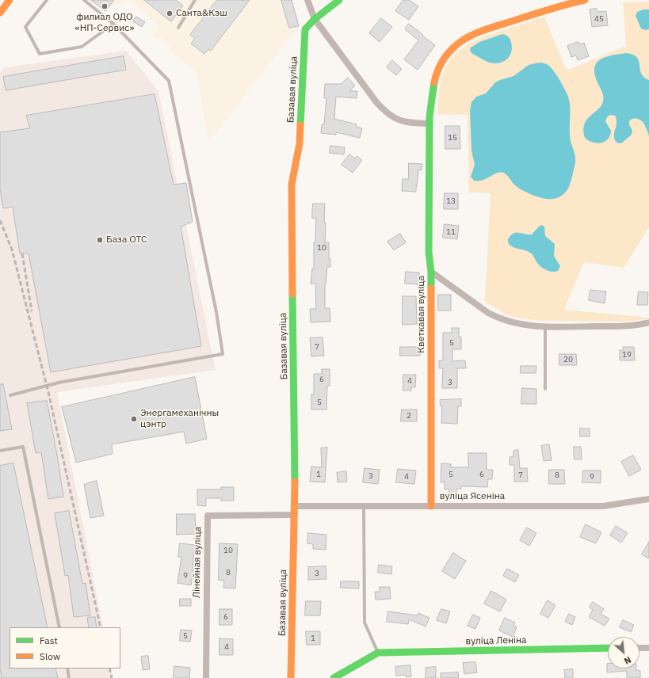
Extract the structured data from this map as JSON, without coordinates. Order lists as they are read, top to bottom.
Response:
{
  "streets": {
    "street": [
      "Базавая вуліца",
      "Кветкавая вуліца",
      "вуліца Ясеніна",
      "Лінейная вуліца",
      "вуліца Леніна"
    ]
  },
  "crossings": [
    ["Базавая вуліца", "вуліца Ясеніна"],
    ["Базавая вуліца", "Лінейная вуліца"],
    ["Кветкавая вуліца", "вуліца Ясеніна"]
  ],
  "places": [
    "филиал ОДО «НП-Сервис»",
    "Санта&Кэш",
    "База ОТС",
    "Энергамеханічны цэнтр"
  ],
  "house_numbers": [
    "45",
    "15",
    "13",
    "11",
    "10",
    "5",
    "7",
    "19",
    "20",
    "6",
    "4",
    "3",
    "5",
    "2",
    "1",
    "5",
    "6",
    "7",
    "8",
    "3",
    "4",
    "9",
    "10",
    "8",
    "3",
    "9",
    "6",
    "5",
    "1",
    "4"
  ],
  "legend": ["Fast", "Slow"],
  "north": "bottom right"
}
